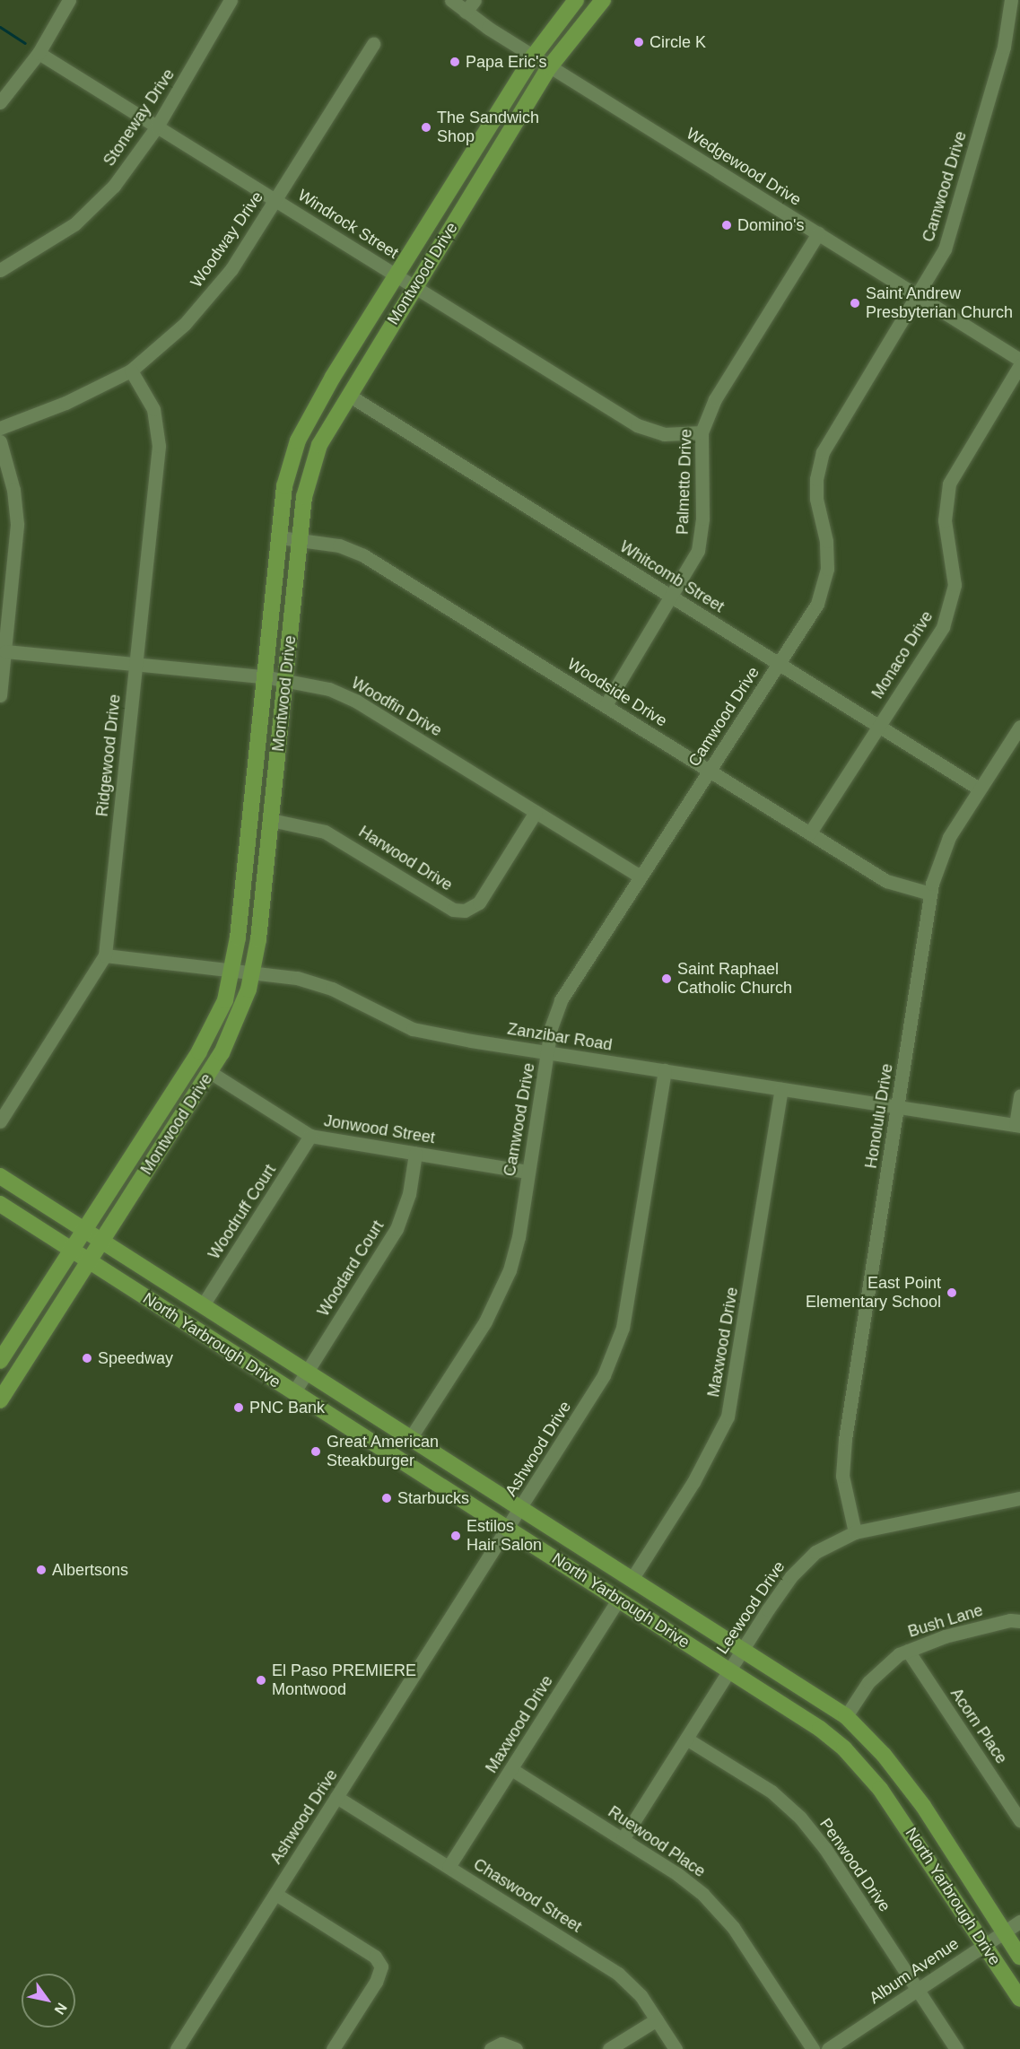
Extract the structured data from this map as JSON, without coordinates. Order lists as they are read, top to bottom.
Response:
{
  "streets": {
    "main road": ["Montwood Drive", "North Yarbrough Drive"],
    "street": [
      "Stoneway Drive",
      "Wedgewood Drive",
      "Camwood Drive",
      "Windrock Street",
      "Woodway Drive",
      "Palmetto Drive",
      "Whitcomb Street",
      "Monaco Drive",
      "Woodside Drive",
      "Woodfin Drive",
      "Ridgewood Drive",
      "Harwood Drive",
      "Zanzibar Road",
      "Honolulu Drive",
      "Jonwood Street",
      "Woodruff Court",
      "Woodard Court",
      "Maxwood Drive",
      "Ashwood Drive",
      "Leewood Drive",
      "Bush Lane",
      "Acorn Place",
      "Ruewood Place",
      "Penwood Drive",
      "Chaswood Street",
      "Album Avenue"
    ]
  },
  "crossings": [
    ["Stoneway Drive", "Windrock Street"],
    ["Wedgewood Drive", "Camwood Drive"],
    ["Wedgewood Drive", "Montwood Drive"],
    ["Wedgewood Drive", "Palmetto Drive"],
    ["Camwood Drive", "Whitcomb Street"],
    ["Camwood Drive", "Woodside Drive"],
    ["Camwood Drive", "Woodfin Drive"],
    ["Camwood Drive", "Zanzibar Road"],
    ["Camwood Drive", "Jonwood Street"],
    ["Camwood Drive", "North Yarbrough Drive"],
    ["Windrock Street", "Woodway Drive"],
    ["Windrock Street", "Montwood Drive"],
    ["Windrock Street", "Palmetto Drive"],
    ["Woodway Drive", "Ridgewood Drive"],
    ["Montwood Drive", "Whitcomb Street"],
    ["Montwood Drive", "Woodside Drive"],
    ["Montwood Drive", "Woodfin Drive"],
    ["Montwood Drive", "Harwood Drive"],
    ["Montwood Drive", "Zanzibar Road"],
    ["Montwood Drive", "Jonwood Street"],
    ["Montwood Drive", "North Yarbrough Drive"],
    ["Palmetto Drive", "Whitcomb Street"],
    ["Palmetto Drive", "Woodside Drive"],
    ["Whitcomb Street", "Monaco Drive"],
    ["Whitcomb Street", "Honolulu Drive"],
    ["Monaco Drive", "Woodside Drive"],
    ["Woodside Drive", "Honolulu Drive"],
    ["Woodfin Drive", "Ridgewood Drive"],
    ["Woodfin Drive", "Harwood Drive"],
    ["Ridgewood Drive", "Zanzibar Road"],
    ["Zanzibar Road", "Honolulu Drive"],
    ["Zanzibar Road", "Maxwood Drive"],
    ["Zanzibar Road", "Ashwood Drive"],
    ["Honolulu Drive", "Leewood Drive"],
    ["Jonwood Street", "Woodruff Court"],
    ["Jonwood Street", "Woodard Court"],
    ["Woodruff Court", "North Yarbrough Drive"],
    ["Woodard Court", "North Yarbrough Drive"],
    ["North Yarbrough Drive", "Maxwood Drive"],
    ["North Yarbrough Drive", "Ashwood Drive"],
    ["North Yarbrough Drive", "Leewood Drive"],
    ["North Yarbrough Drive", "Bush Lane"],
    ["North Yarbrough Drive", "Album Avenue"],
    ["Maxwood Drive", "Ruewood Place"],
    ["Maxwood Drive", "Chaswood Street"],
    ["Ashwood Drive", "Chaswood Street"],
    ["Leewood Drive", "Ruewood Place"],
    ["Leewood Drive", "Penwood Drive"],
    ["Bush Lane", "Acorn Place"],
    ["Penwood Drive", "Album Avenue"]
  ],
  "places": [
    "Circle K",
    "Papa Eric's",
    "The Sandwich Shop",
    "Domino's",
    "Saint Andrew Presbyterian Church",
    "Saint Raphael Catholic Church",
    "East Point Elementary School",
    "Speedway",
    "PNC Bank",
    "Great American Steakburger",
    "Starbucks",
    "Estilos Hair Salon",
    "Albertsons",
    "El Paso PREMIERE Montwood"
  ],
  "north": "bottom right"
}
